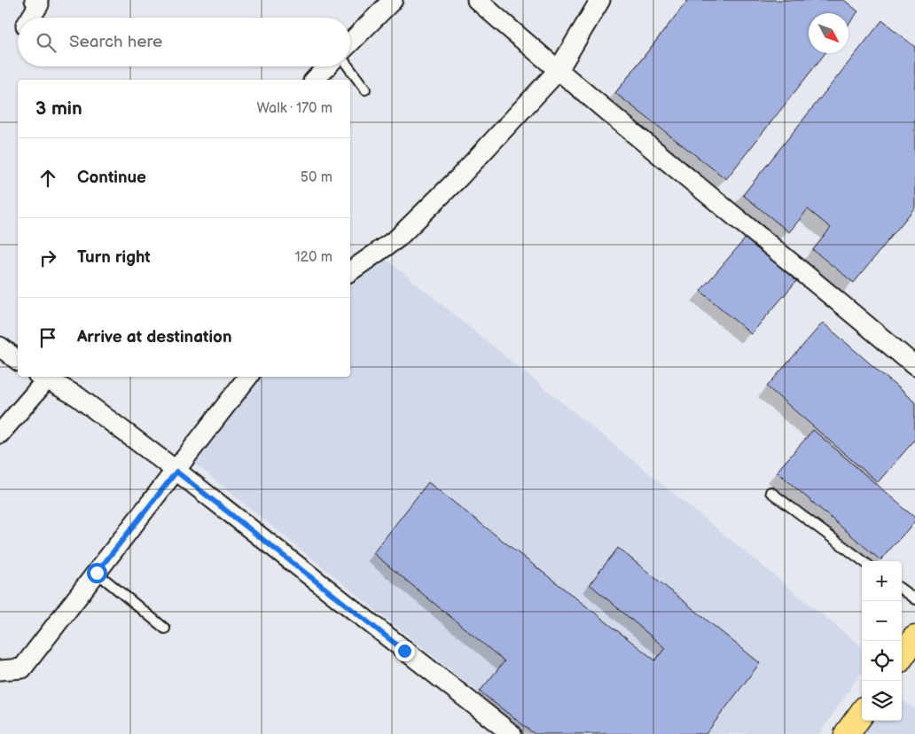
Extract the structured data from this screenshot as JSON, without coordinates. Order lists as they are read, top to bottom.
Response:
{
  "north": "bottom right",
  "page": {
    "search": "Search here",
    "heading": ["3 min", "Walk · 170 m"],
    "list": [
      ["Continue", "50 m"],
      ["Turn right", "120 m"],
      "Arrive at destination"
    ],
    "map_buttons": ["+", "−"]
  }
}
